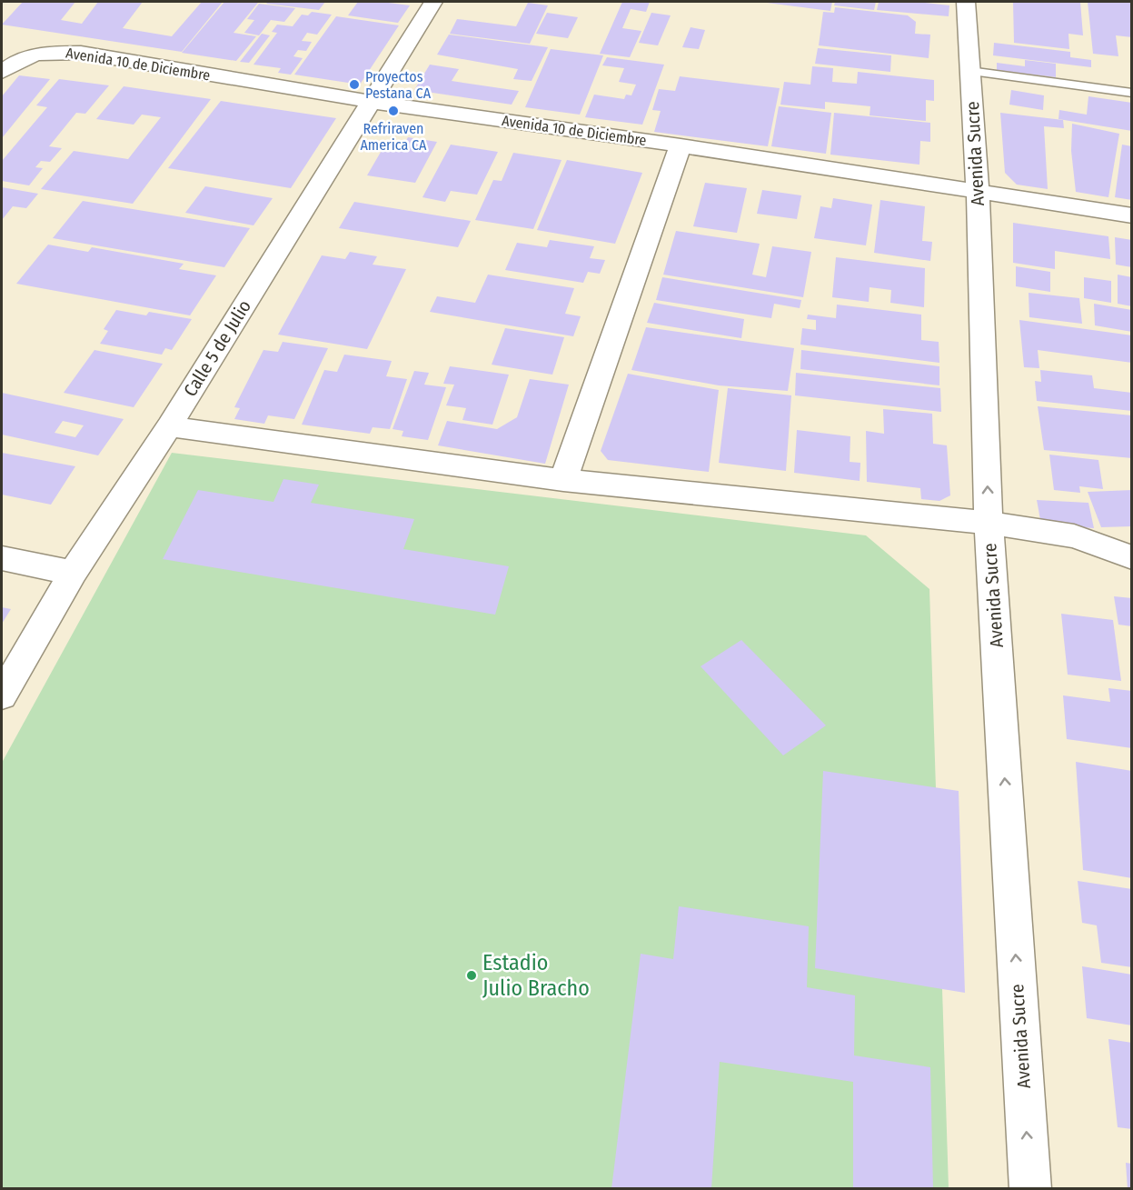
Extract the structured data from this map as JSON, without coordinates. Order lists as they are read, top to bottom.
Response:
{
  "streets": {
    "street": ["Avenida 10 de Diciembre", "Avenida Sucre", "Calle 5 de Julio"]
  },
  "crossings": [
    ["Avenida 10 de Diciembre", "Avenida Sucre"],
    ["Avenida 10 de Diciembre", "Calle 5 de Julio"]
  ],
  "one_way": ["Avenida Sucre"],
  "places": ["Proyectos Pestana CA", "Refriraven America CA", "Estadio Julio Bracho"]
}
